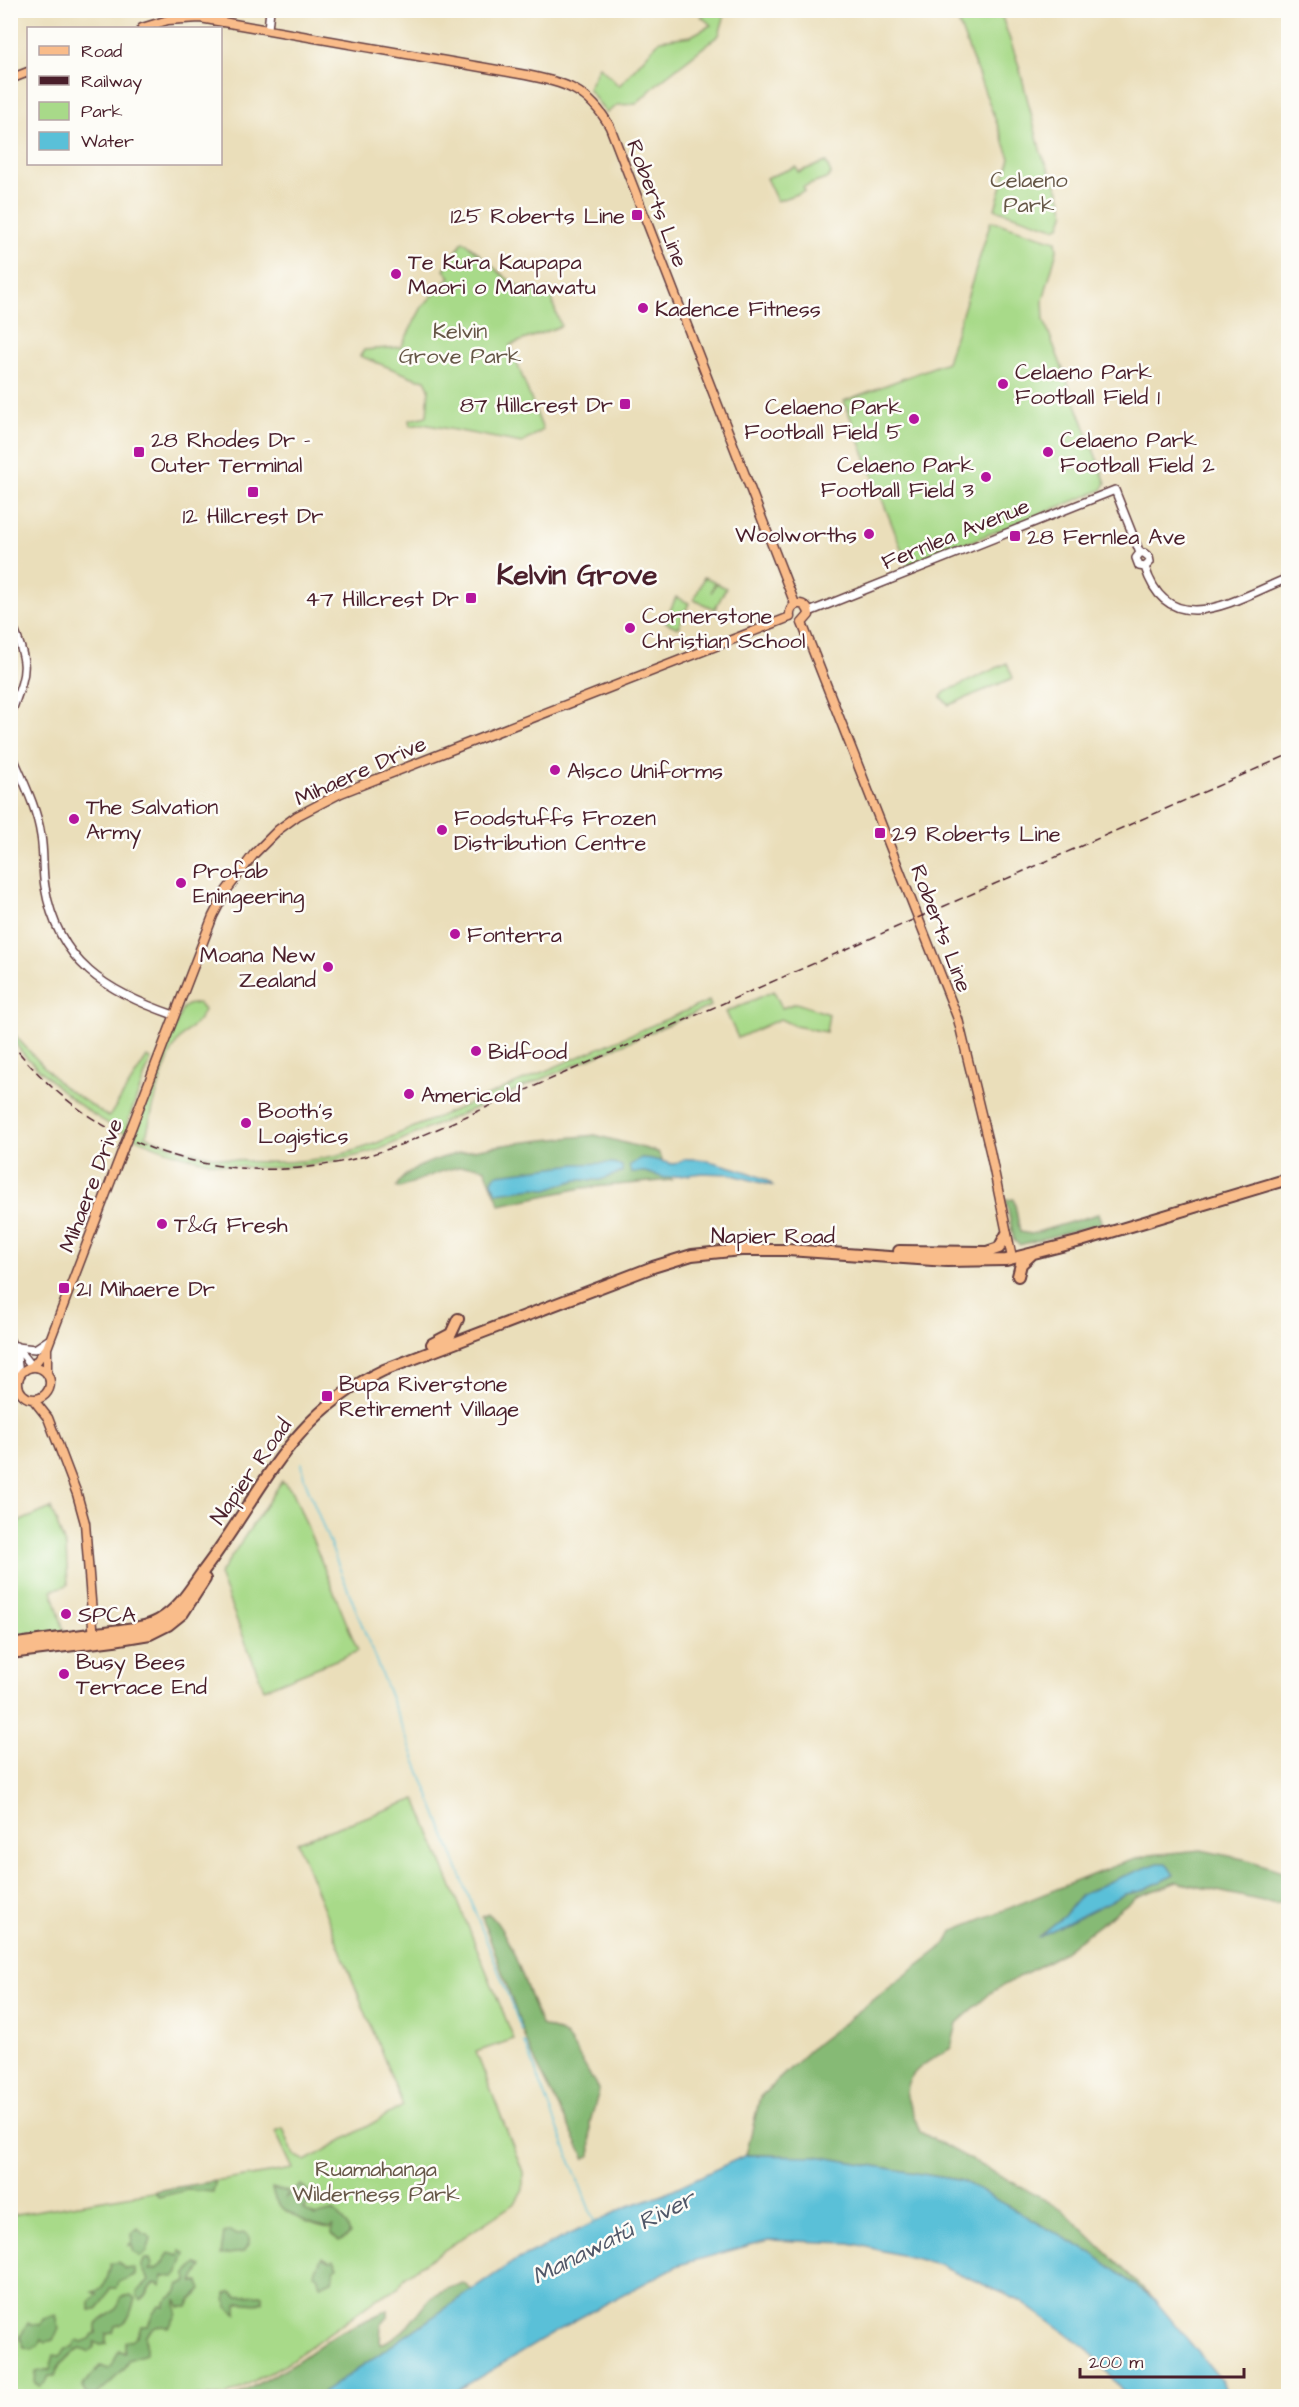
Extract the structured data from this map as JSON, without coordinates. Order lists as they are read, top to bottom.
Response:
{
  "streets": {
    "highway": ["Napier Road"],
    "main road": ["Roberts Line", "Mihaere Drive"],
    "street": ["Fernlea Avenue"]
  },
  "crossings": [
    ["Roberts Line", "Fernlea Avenue"],
    ["Roberts Line", "Mihaere Drive"],
    ["Roberts Line", "Napier Road"],
    ["Fernlea Avenue", "Mihaere Drive"]
  ],
  "districts": ["Kelvin Grove"],
  "water": ["Manawatū River"],
  "parks": ["Celaeno Park", "Kelvin Grove Park", "Ruamahanga Wilderness Park"],
  "places": {
    "transit": [
      "125 Roberts Line",
      "87 Hillcrest Dr",
      "28 Rhodes Dr - Outer Terminal",
      "12 Hillcrest Dr",
      "28 Fernlea Ave",
      "47 Hillcrest Dr",
      "29 Roberts Line",
      "21 Mihaere Dr",
      "Bupa Riverstone Retirement Village"
    ],
    "other": [
      "Te Kura Kaupapa Maori o Manawatu",
      "Kadence Fitness",
      "Celaeno Park Football Field 1",
      "Celaeno Park Football Field 5",
      "Celaeno Park Football Field 2",
      "Celaeno Park Football Field 3",
      "Woolworths",
      "Cornerstone Christian School",
      "Alsco Uniforms",
      "The Salvation Army",
      "Foodstuffs Frozen Distribution Centre",
      "Profab Eningeering",
      "Fonterra",
      "Moana New Zealand",
      "Bidfood",
      "Americold",
      "Booth's Logistics",
      "T&G Fresh",
      "SPCA",
      "Busy Bees Terrace End"
    ]
  },
  "legend": [
    "Road",
    "Railway",
    "Park",
    "Water"
  ],
  "scale_bar": "200 m"
}
